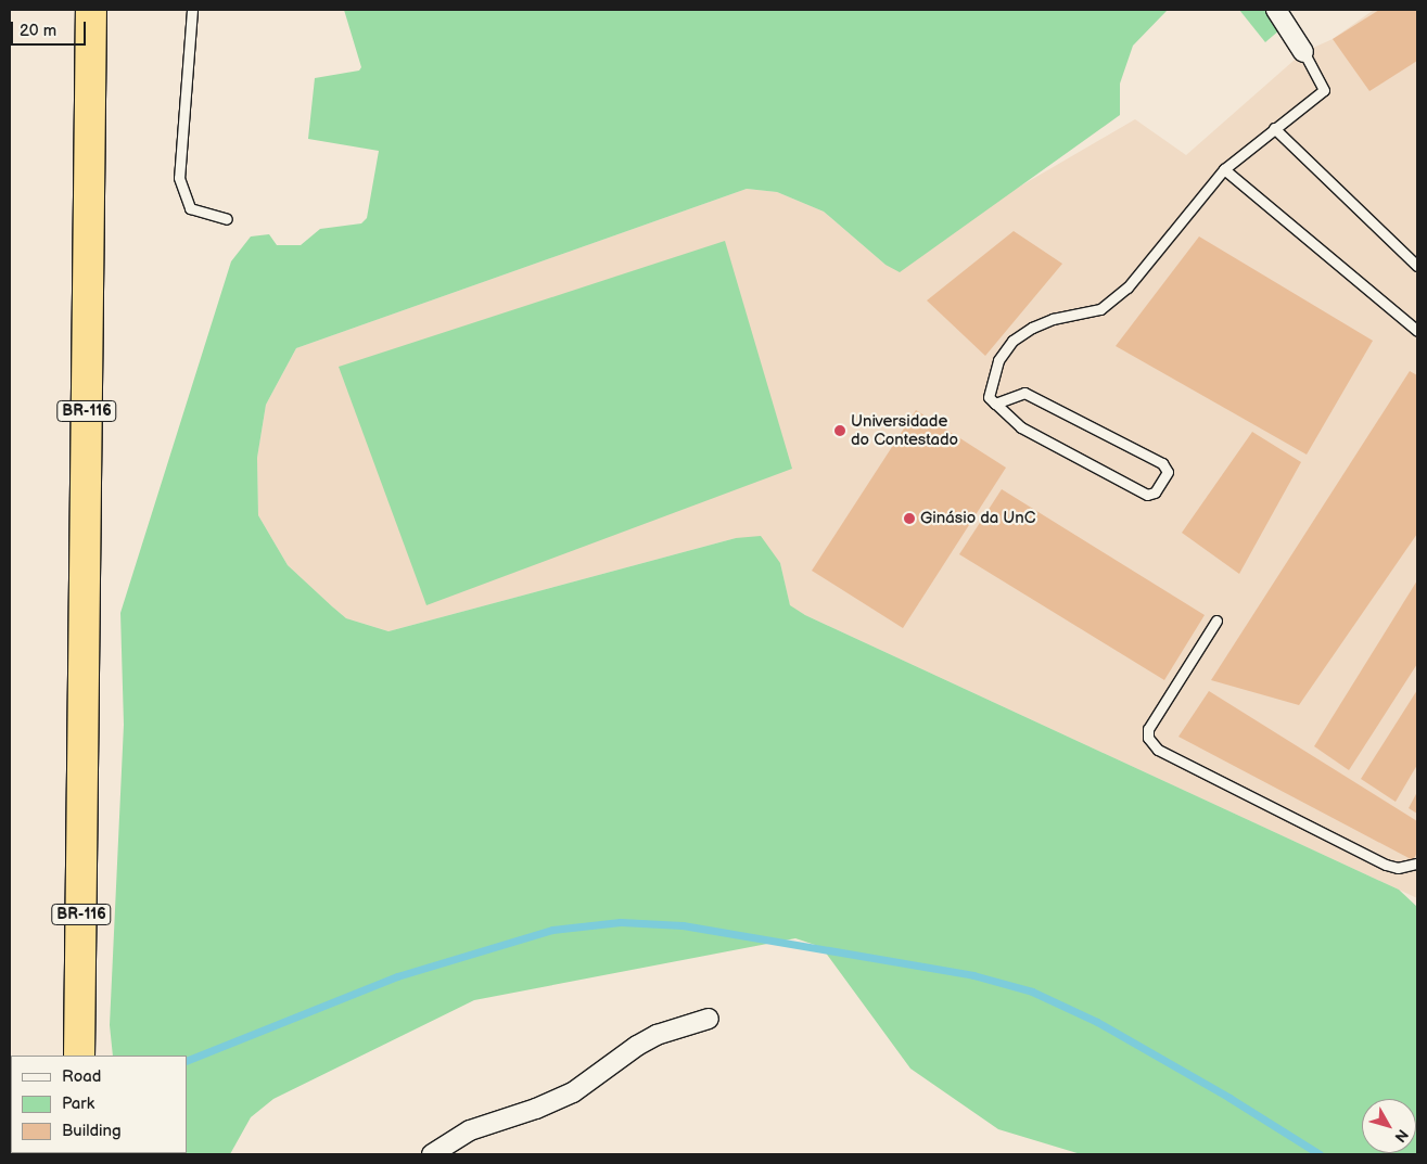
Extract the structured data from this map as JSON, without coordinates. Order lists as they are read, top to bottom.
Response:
{
  "streets": {
    "highway": ["BR-116"]
  },
  "places": ["Universidade do Contestado", "Ginásio da UnC"],
  "legend": ["Road", "Park", "Building"],
  "scale_bar": "20 m",
  "north": "bottom right"
}
